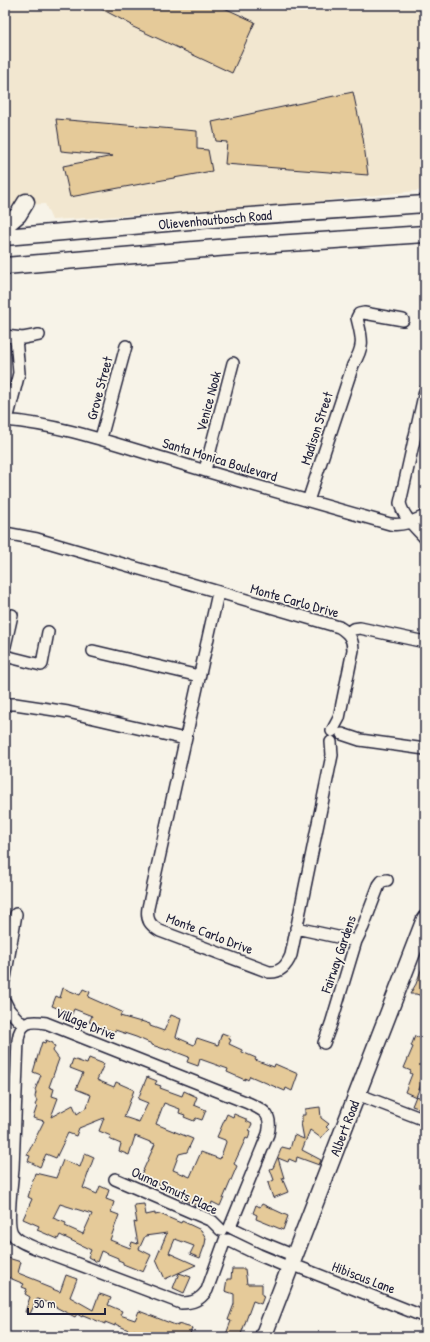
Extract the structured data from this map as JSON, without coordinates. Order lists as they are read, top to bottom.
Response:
{
  "streets": {
    "main road": ["Olievenhoutbosch Road", "Albert Road"],
    "street": [
      "Grove Street",
      "Venice Nook",
      "Madison Street",
      "Santa Monica Boulevard",
      "Monte Carlo Drive",
      "Fairway Gardens",
      "Village Drive",
      "Ouma Smuts Place",
      "Hibiscus Lane"
    ]
  },
  "crossings": [
    ["Grove Street", "Santa Monica Boulevard"],
    ["Venice Nook", "Santa Monica Boulevard"],
    ["Madison Street", "Santa Monica Boulevard"],
    ["Village Drive", "Ouma Smuts Place"],
    ["Albert Road", "Ouma Smuts Place"],
    ["Albert Road", "Hibiscus Lane"],
    ["Ouma Smuts Place", "Hibiscus Lane"]
  ],
  "scale_bar": "50 m"
}
